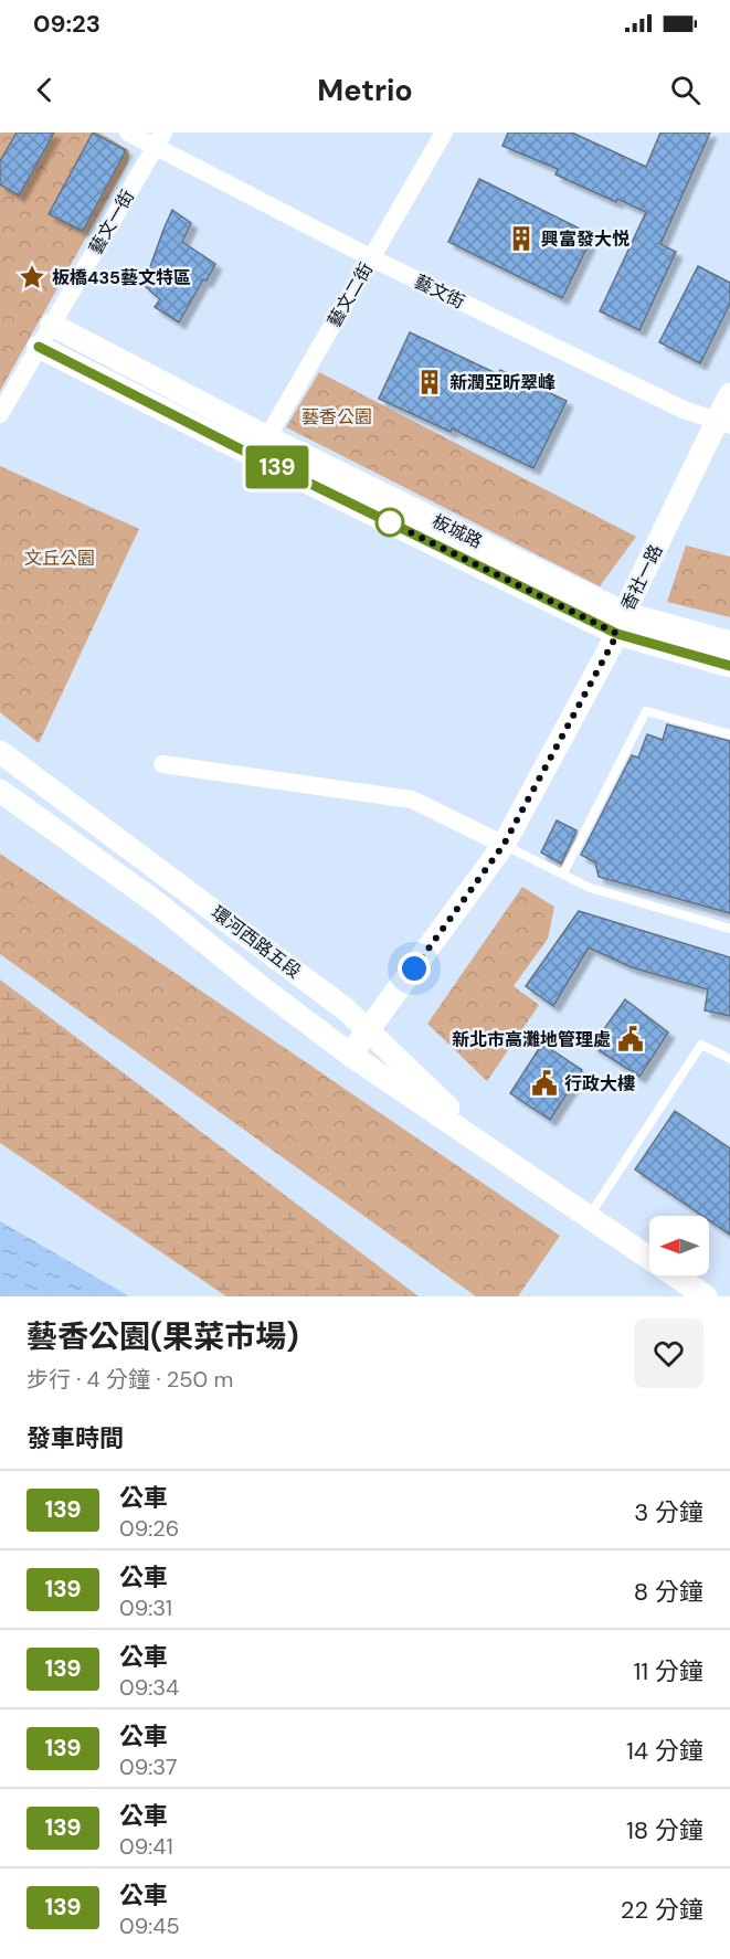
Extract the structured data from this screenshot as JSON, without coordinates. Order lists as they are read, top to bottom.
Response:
{
  "streets": {
    "street": [
      "藝文一街",
      "藝文街",
      "藝文二街",
      "板城路",
      "香社一路",
      "環河西路五段"
    ]
  },
  "crossings": [
    ["藝文一街", "藝文街"],
    ["藝文一街", "板城路"],
    ["藝文街", "藝文二街"],
    ["藝文街", "香社一路"],
    ["藝文二街", "板城路"],
    ["板城路", "香社一路"],
    ["香社一路", "環河西路五段"]
  ],
  "parks": ["藝香公園", "文丘公園"],
  "places": {
    "building": ["興富發大悦", "新潤亞昕翠峰"],
    "place": ["板橋435藝文特區"],
    "public building": ["新北市高灘地管理處", "行政大樓"]
  },
  "lines": ["bus line 139"],
  "north": "left",
  "page": {
    "status": "09:23",
    "header": "Metrio",
    "on_map": "139",
    "heading": [
      ["藝香公園(果菜市場)", "步行 · 4 分鐘 · 250 m"],
      "發車時間"
    ],
    "list": [
      {
        "mark": "139",
        "name": "公車",
        "note": "09:26",
        "value": "3 分鐘"
      },
      {
        "mark": "139",
        "name": "公車",
        "note": "09:31",
        "value": "8 分鐘"
      },
      {
        "mark": "139",
        "name": "公車",
        "note": "09:34",
        "value": "11 分鐘"
      },
      {
        "mark": "139",
        "name": "公車",
        "note": "09:37",
        "value": "14 分鐘"
      },
      {
        "mark": "139",
        "name": "公車",
        "note": "09:41",
        "value": "18 分鐘"
      },
      {
        "mark": "139",
        "name": "公車",
        "note": "09:45",
        "value": "22 分鐘"
      }
    ]
  }
}
